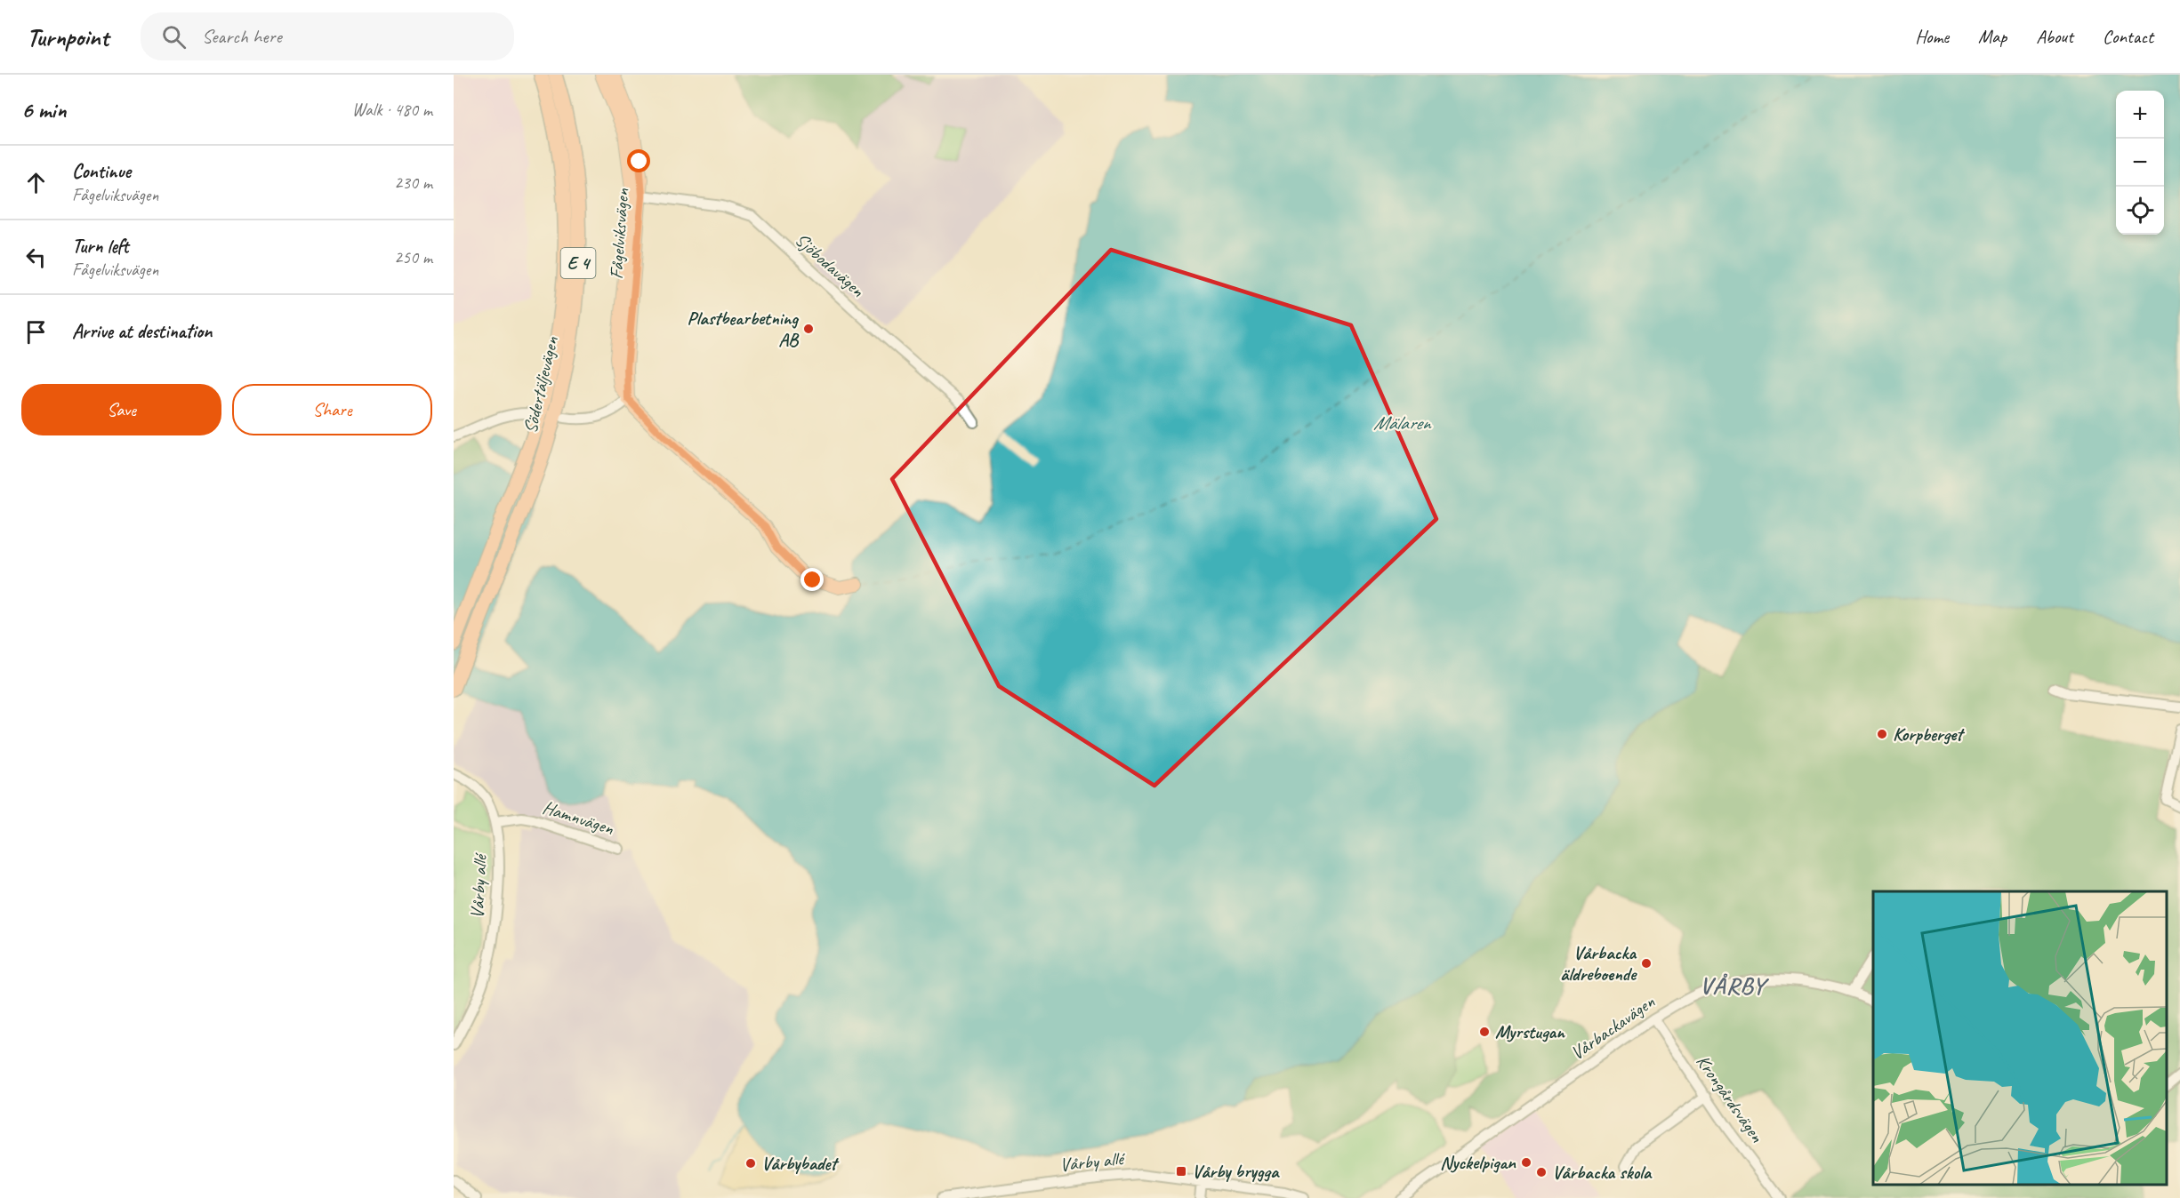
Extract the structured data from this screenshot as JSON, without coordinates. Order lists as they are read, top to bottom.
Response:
{
  "streets": {
    "highway": ["E 4", "Södertäljevägen"],
    "main road": ["Fågelviksvägen"],
    "street": [
      "Sjöbodavägen",
      "Hamnvägen",
      "Vårby allé",
      "Vårbackavägen",
      "Krongårdsvägen"
    ]
  },
  "crossings": [
    ["Fågelviksvägen", "Sjöbodavägen"],
    ["Hamnvägen", "Vårby allé"],
    ["Vårbackavägen", "Krongårdsvägen"]
  ],
  "districts": ["VÅRBY"],
  "water": ["Mälaren"],
  "places": {
    "other": [
      "Plastbearbetning AB",
      "Korpberget",
      "Vårbacka äldreboende",
      "Myrstugan",
      "Nyckelpigan",
      "Vårbybadet",
      "Vårbacka skola"
    ],
    "transit": ["Vårby brygga"]
  },
  "page": {
    "header": "Turnpoint",
    "search": "Search here",
    "nav": [
      "Home",
      "Map",
      "About",
      "Contact"
    ],
    "heading": ["6 min", "Walk · 480 m"],
    "map_buttons": ["+", "−"],
    "list": [
      ["Continue", "Fågelviksvägen", "230 m"],
      ["Turn left", "Fågelviksvägen", "250 m"],
      "Arrive at destination"
    ],
    "buttons": ["Save", "Share"]
  }
}
